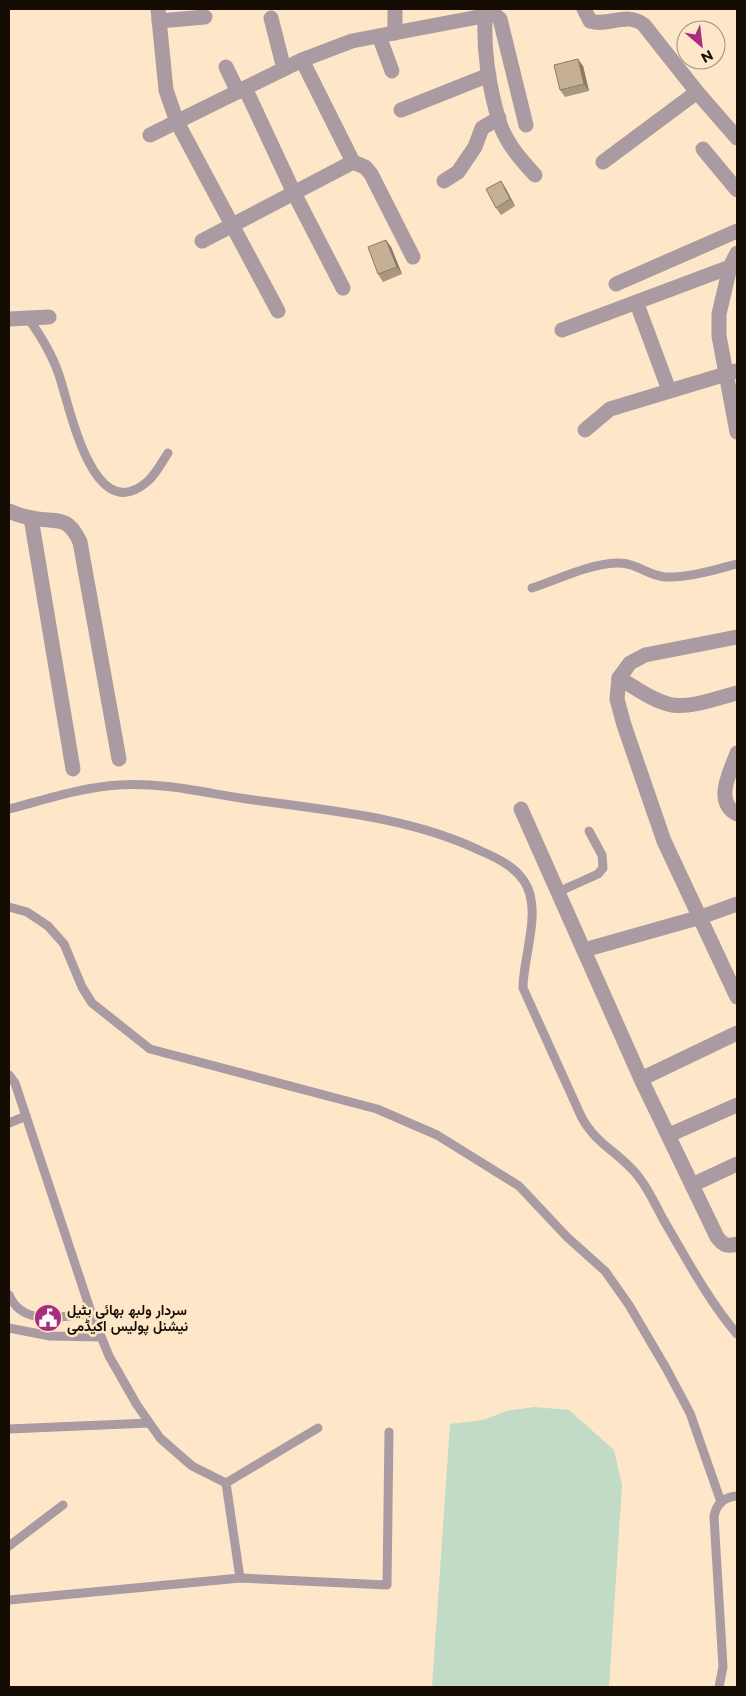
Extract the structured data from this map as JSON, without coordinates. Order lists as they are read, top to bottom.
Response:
{
  "places": {
    "public building": ["سردار ولبھ بھائی پٹیل نیشنل پولیس اکیڈمی"]
  },
  "north": "bottom right"
}
